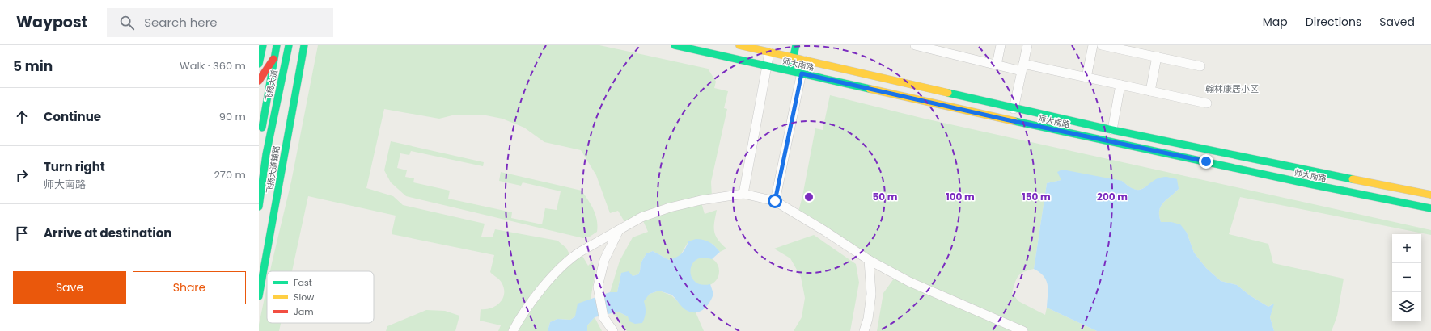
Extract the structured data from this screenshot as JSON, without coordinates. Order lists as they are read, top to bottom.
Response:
{
  "streets": {
    "main road": ["师大南路", "飞扬大道", "飞扬大道辅路"]
  },
  "districts": ["翰林康居小区"],
  "legend": ["Fast", "Slow", "Jam"],
  "page": {
    "header": "Waypost",
    "search": "Search here",
    "nav": ["Map", "Directions", "Saved"],
    "heading": ["5 min", "Walk · 360 m"],
    "list": [
      ["Continue", "90 m"],
      ["Turn right", "师大南路", "270 m"],
      "Arrive at destination"
    ],
    "map_buttons": ["+", "−"],
    "buttons": ["Save", "Share"]
  },
  "rings": [
    "50 m",
    "100 m",
    "150 m",
    "200 m"
  ]
}
